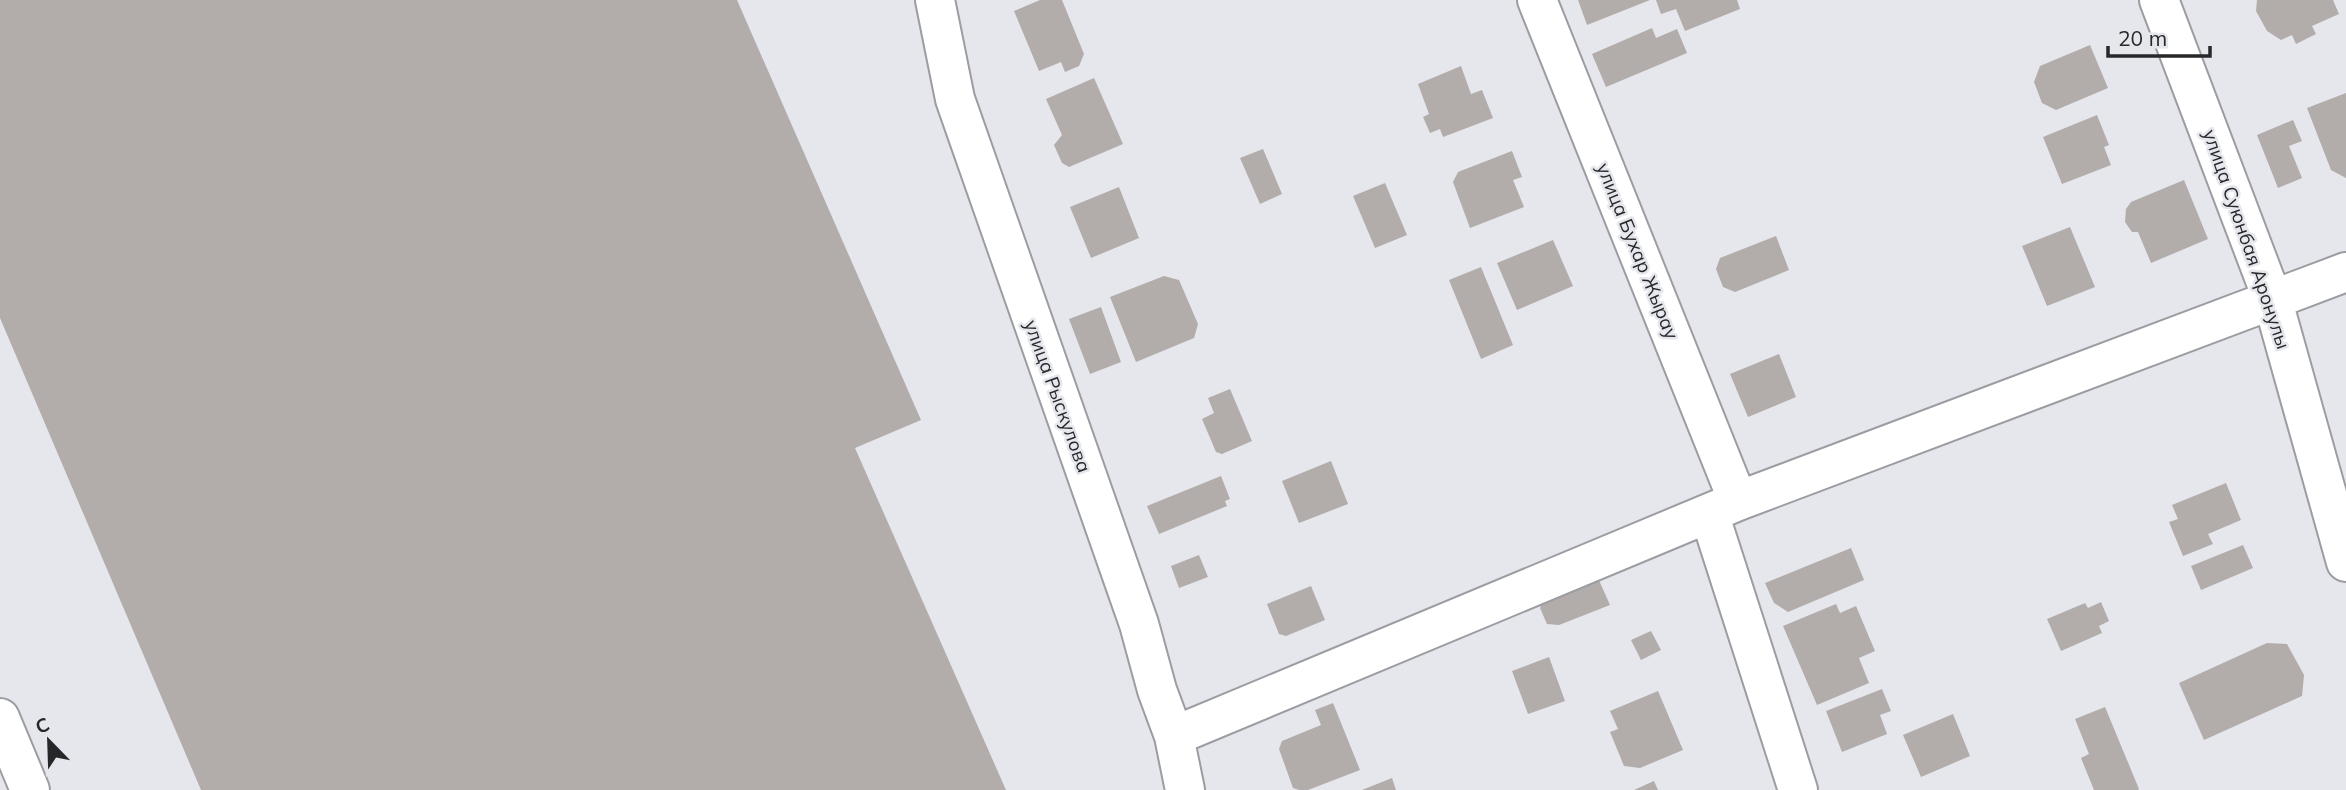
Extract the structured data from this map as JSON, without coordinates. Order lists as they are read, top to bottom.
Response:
{
  "streets": {
    "street": ["улица Суюнбая Аронулы", "улица Бухар Жырау", "улица Рыскулова"]
  },
  "scale_bar": "20 m",
  "north": "top left"
}
